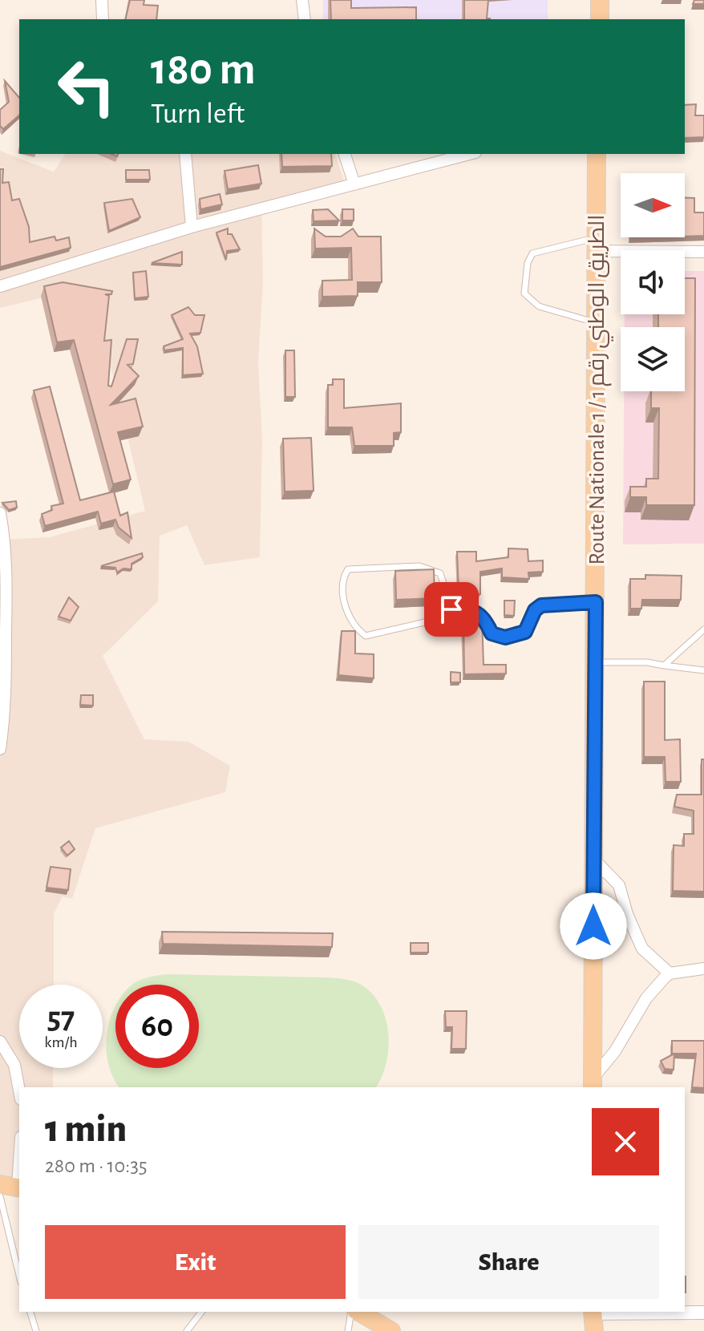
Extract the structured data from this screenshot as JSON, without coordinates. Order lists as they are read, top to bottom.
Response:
{
  "streets": {
    "main road": ["Route Nationale 1 / الطريق الوطني رقم 1"]
  },
  "north": "right",
  "page": {
    "turn": ["180 m", "Turn left"],
    "speed": "57 km/h",
    "limit": "60",
    "heading": ["1 min", "280 m · 10:35"],
    "buttons": ["Exit", "Share"]
  }
}
